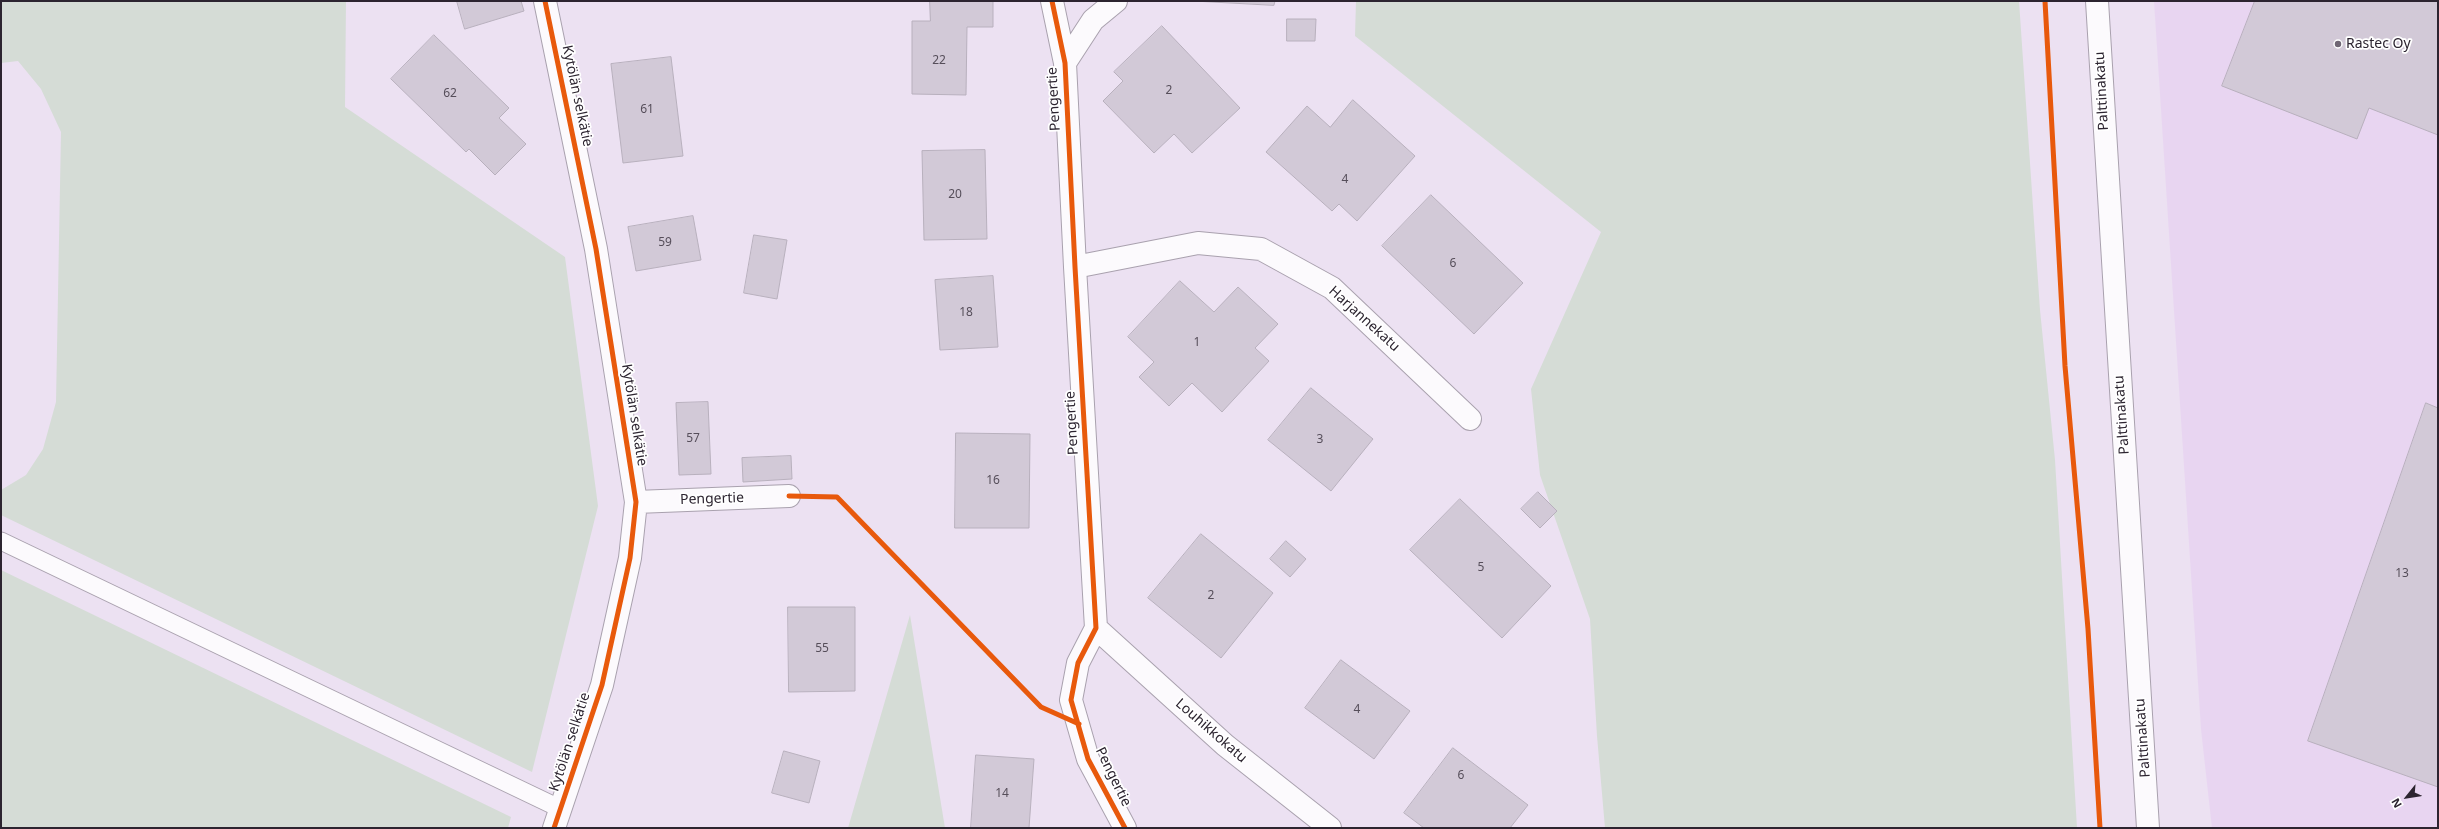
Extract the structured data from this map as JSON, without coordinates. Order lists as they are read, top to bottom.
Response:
{
  "streets": {
    "street": [
      "Palttinakatu",
      "Kytölän selkätie",
      "Pengertie",
      "Harjannekatu",
      "Louhikkokatu"
    ]
  },
  "crossings": [
    ["Kytölän selkätie", "Pengertie"],
    ["Pengertie", "Harjannekatu"],
    ["Pengertie", "Louhikkokatu"]
  ],
  "places": ["Rastec Oy"],
  "house_numbers": [
    "22",
    "2",
    "62",
    "61",
    "4",
    "20",
    "59",
    "6",
    "18",
    "1",
    "57",
    "3",
    "16",
    "5",
    "13",
    "2",
    "55",
    "4",
    "6",
    "14"
  ],
  "north": "bottom left"
}
